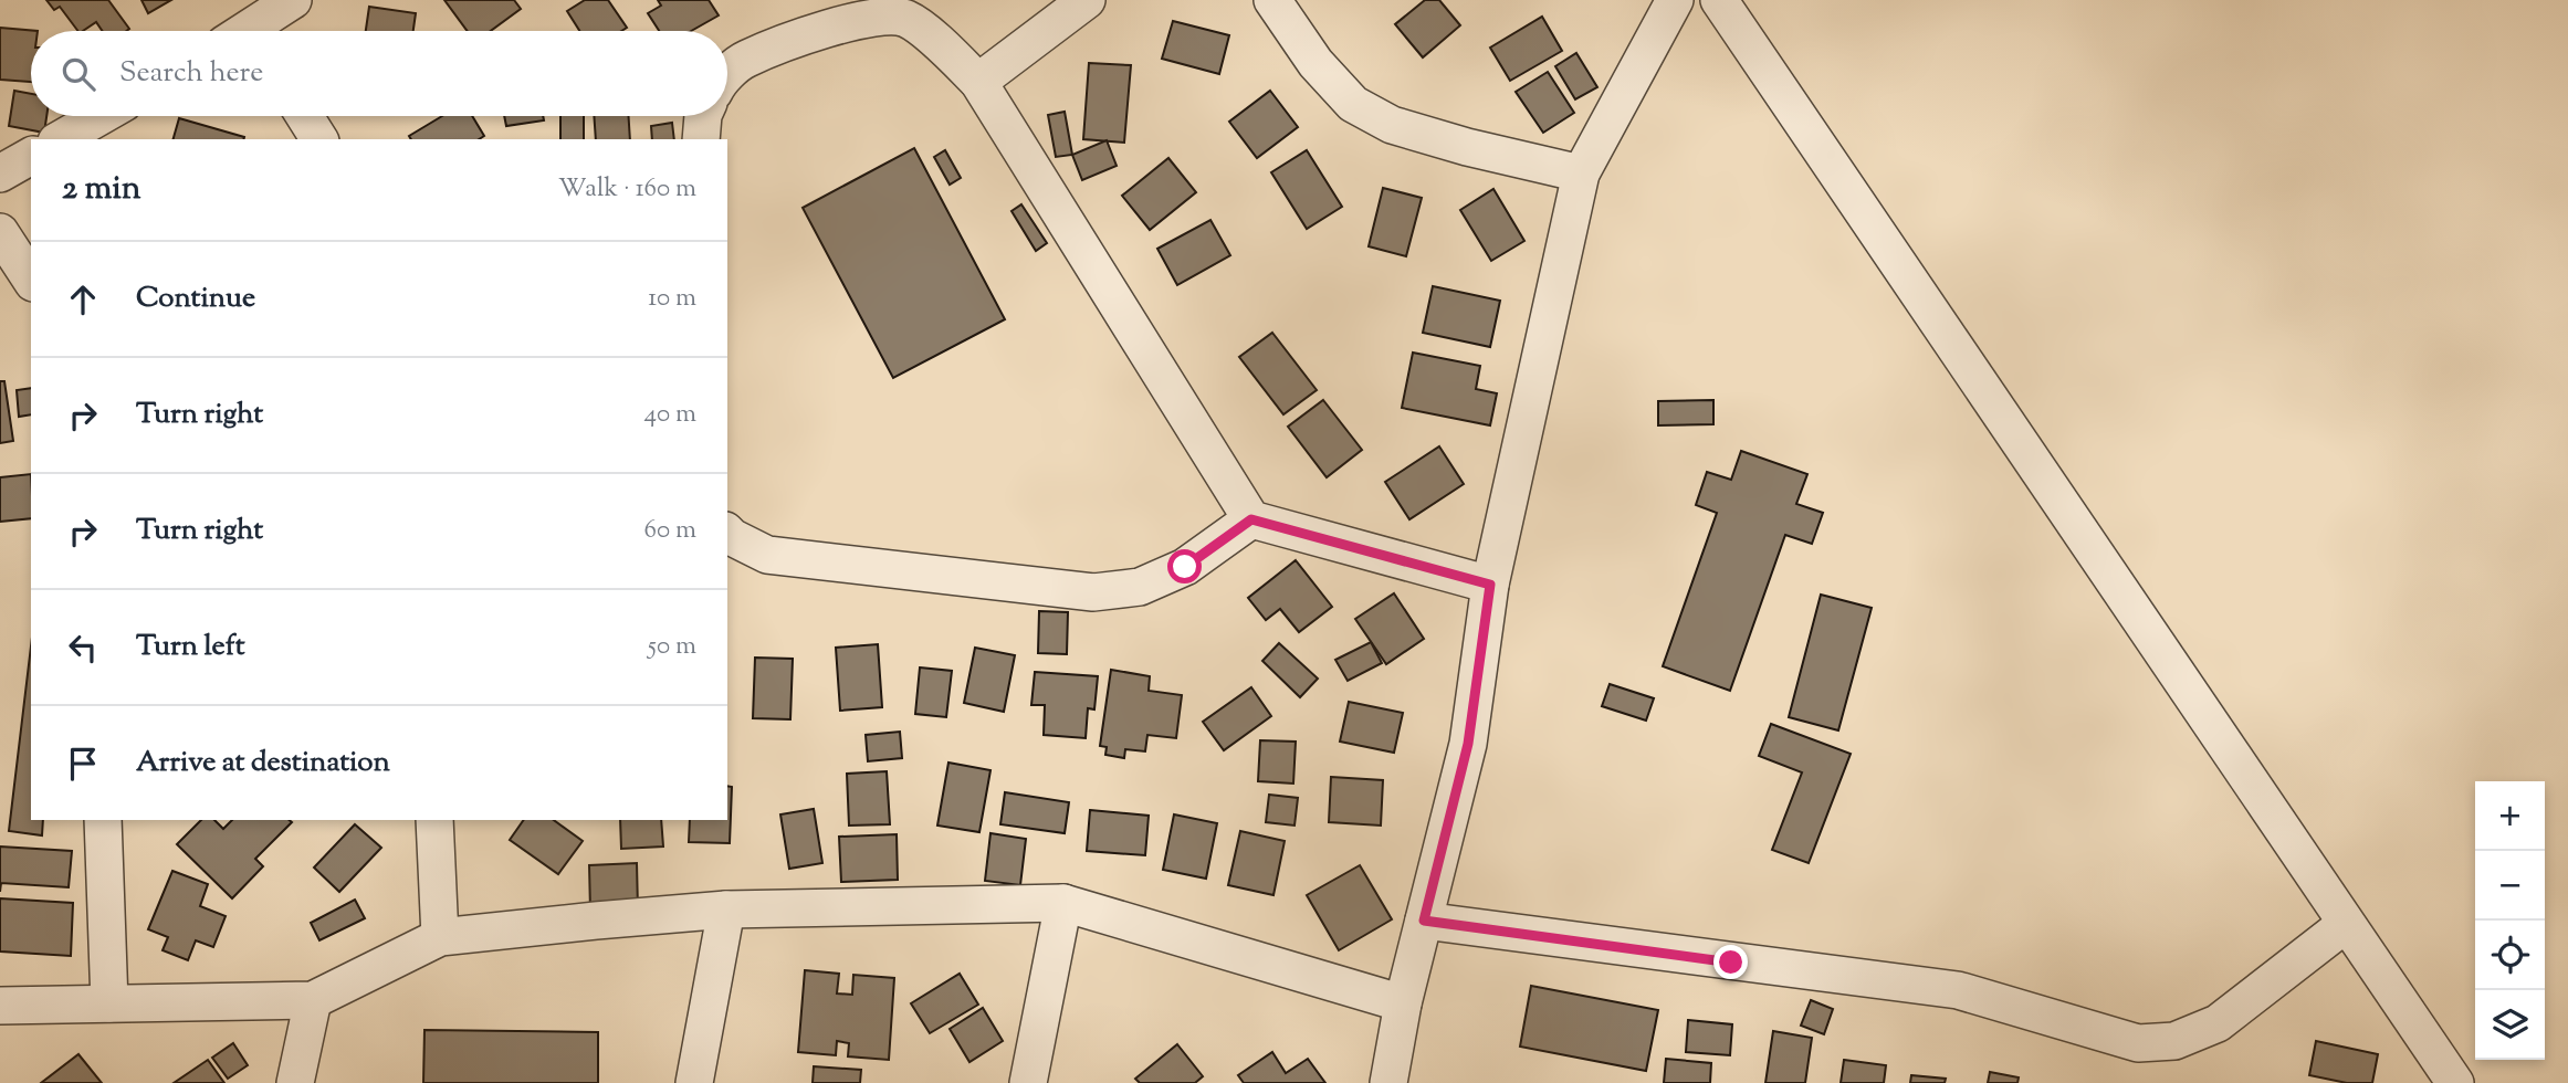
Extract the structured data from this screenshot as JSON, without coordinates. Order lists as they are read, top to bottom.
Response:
{
  "page": {
    "search": "Search here",
    "heading": ["2 min", "Walk · 160 m"],
    "list": [
      ["Continue", "10 m"],
      ["Turn right", "40 m"],
      ["Turn right", "60 m"],
      ["Turn left", "50 m"],
      "Arrive at destination"
    ],
    "map_buttons": ["+", "−"]
  }
}
